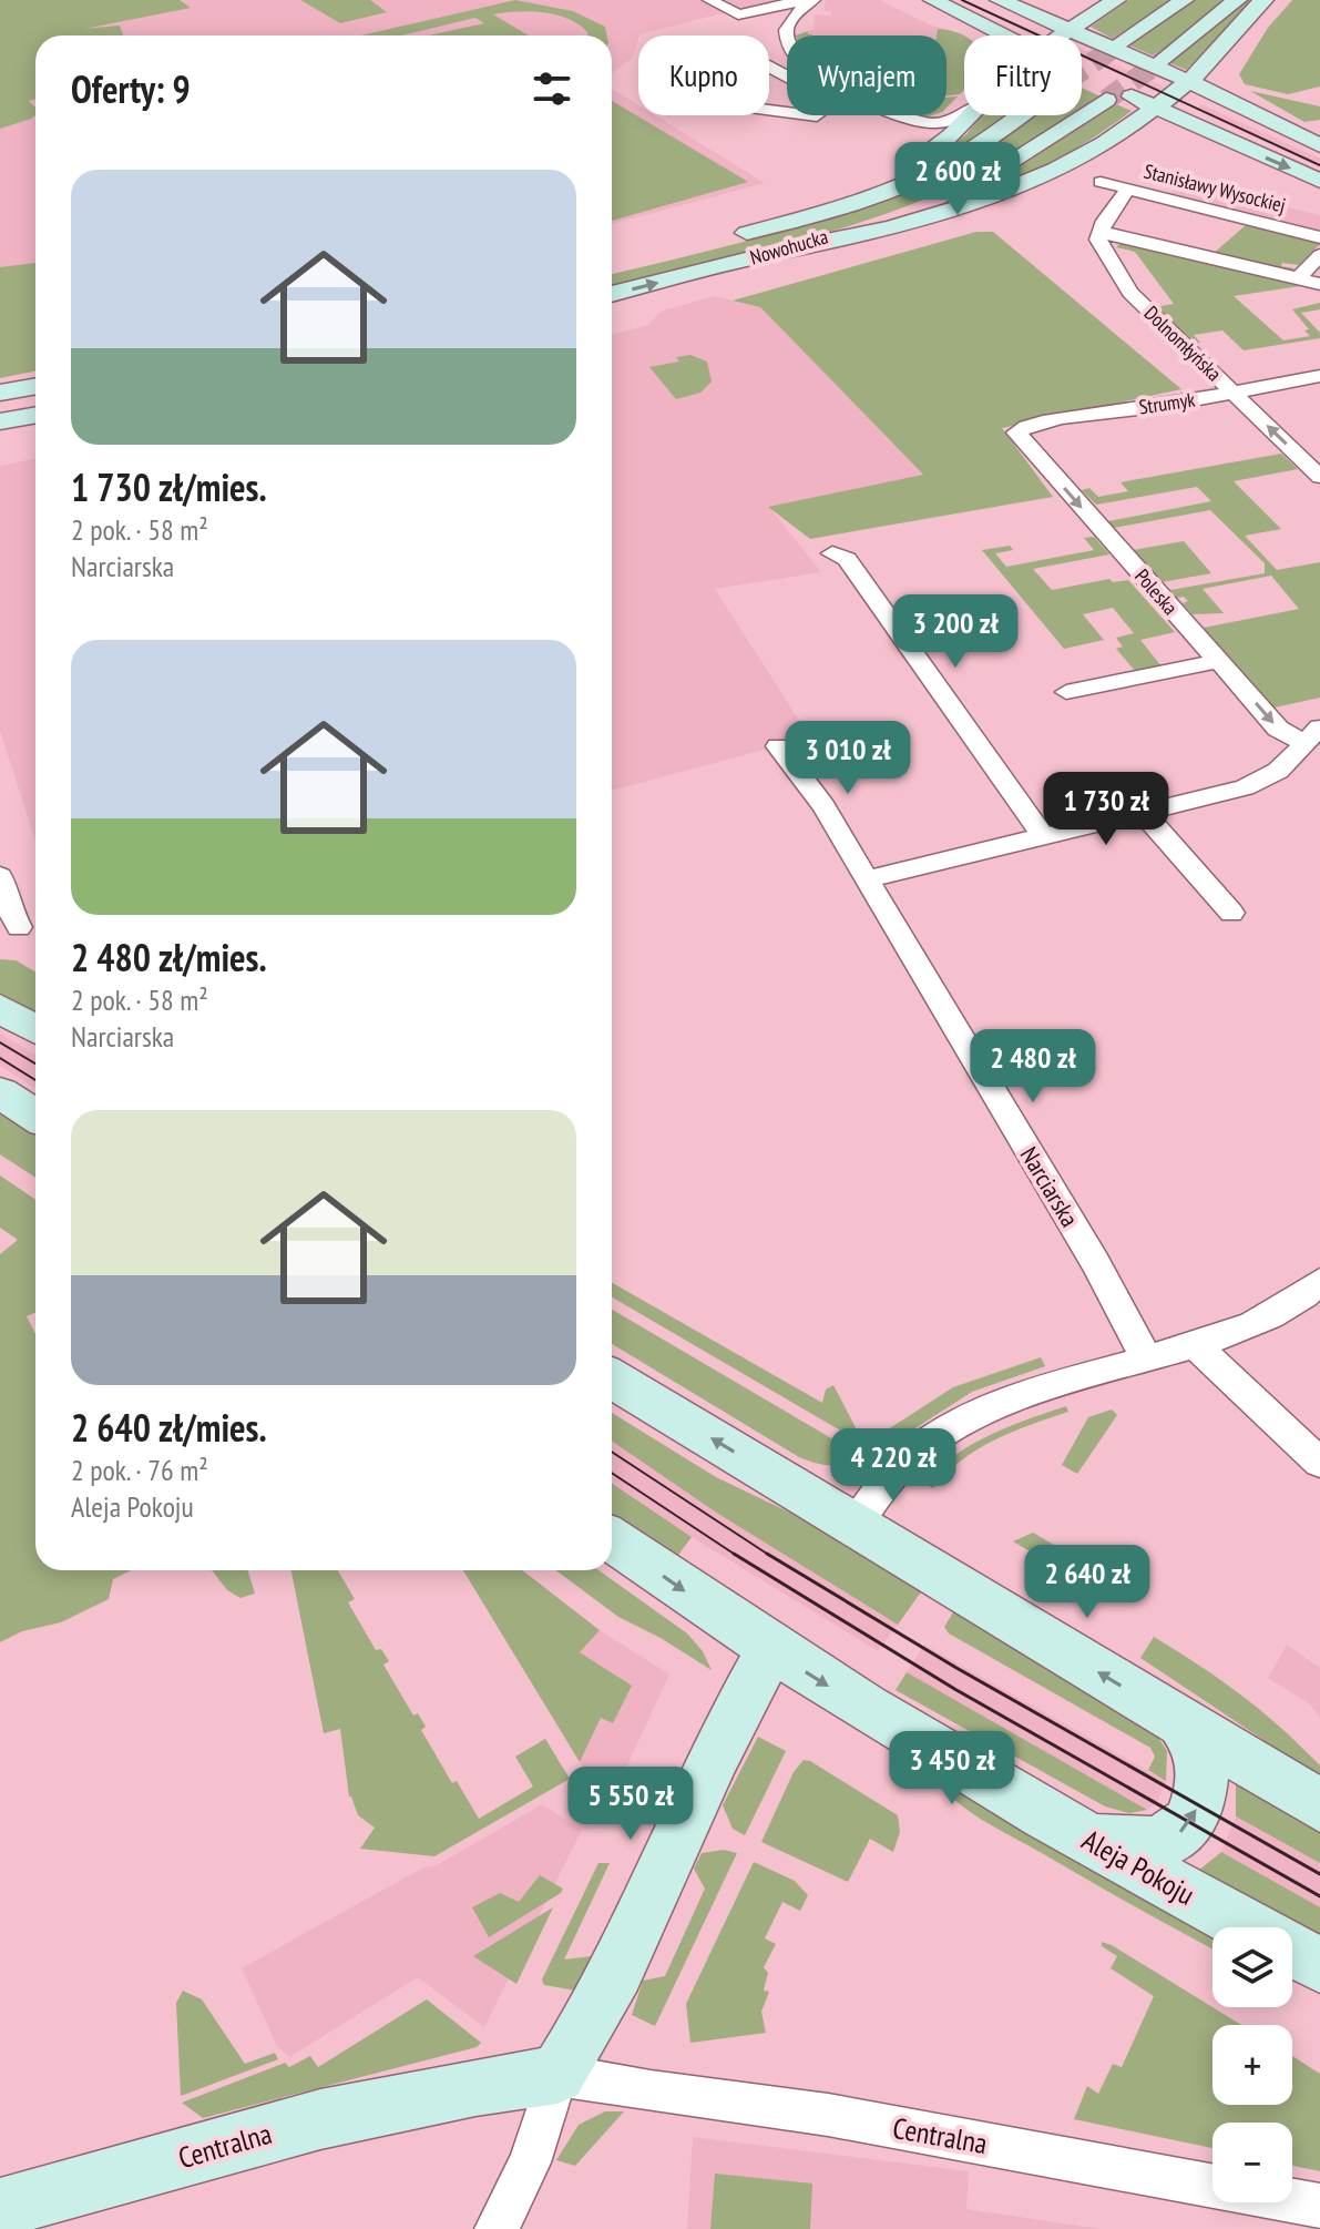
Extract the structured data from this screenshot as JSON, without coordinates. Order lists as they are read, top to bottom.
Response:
{
  "streets": {
    "main road": ["Nowohucka", "Aleja Pokoju", "Centralna"],
    "street": [
      "Stanisławy Wysockiej",
      "Dolnomłyńska",
      "Strumyk",
      "Poleska",
      "Narciarska"
    ]
  },
  "crossings": [
    ["Dolnomłyńska", "Strumyk"],
    ["Strumyk", "Poleska"]
  ],
  "one_way": ["Dolnomłyńska"],
  "page": {
    "chip": ["Kupno", "Wynajem", "Filtry"],
    "heading": "Oferty: 9",
    "price": [
      "2 600 zł",
      "3 200 zł",
      "3 010 zł",
      "1 730 zł",
      "2 480 zł",
      "4 220 zł",
      "2 640 zł",
      "3 450 zł",
      "5 550 zł"
    ],
    "list": [
      {
        "name": "1 730 zł/mies.",
        "note": "2 pok. · 58 m² · Narciarska"
      },
      {
        "name": "2 480 zł/mies.",
        "note": "2 pok. · 58 m² · Narciarska"
      },
      {
        "name": "2 640 zł/mies.",
        "note": "2 pok. · 76 m² · Aleja Pokoju"
      }
    ],
    "map_buttons": ["+", "−"]
  }
}
